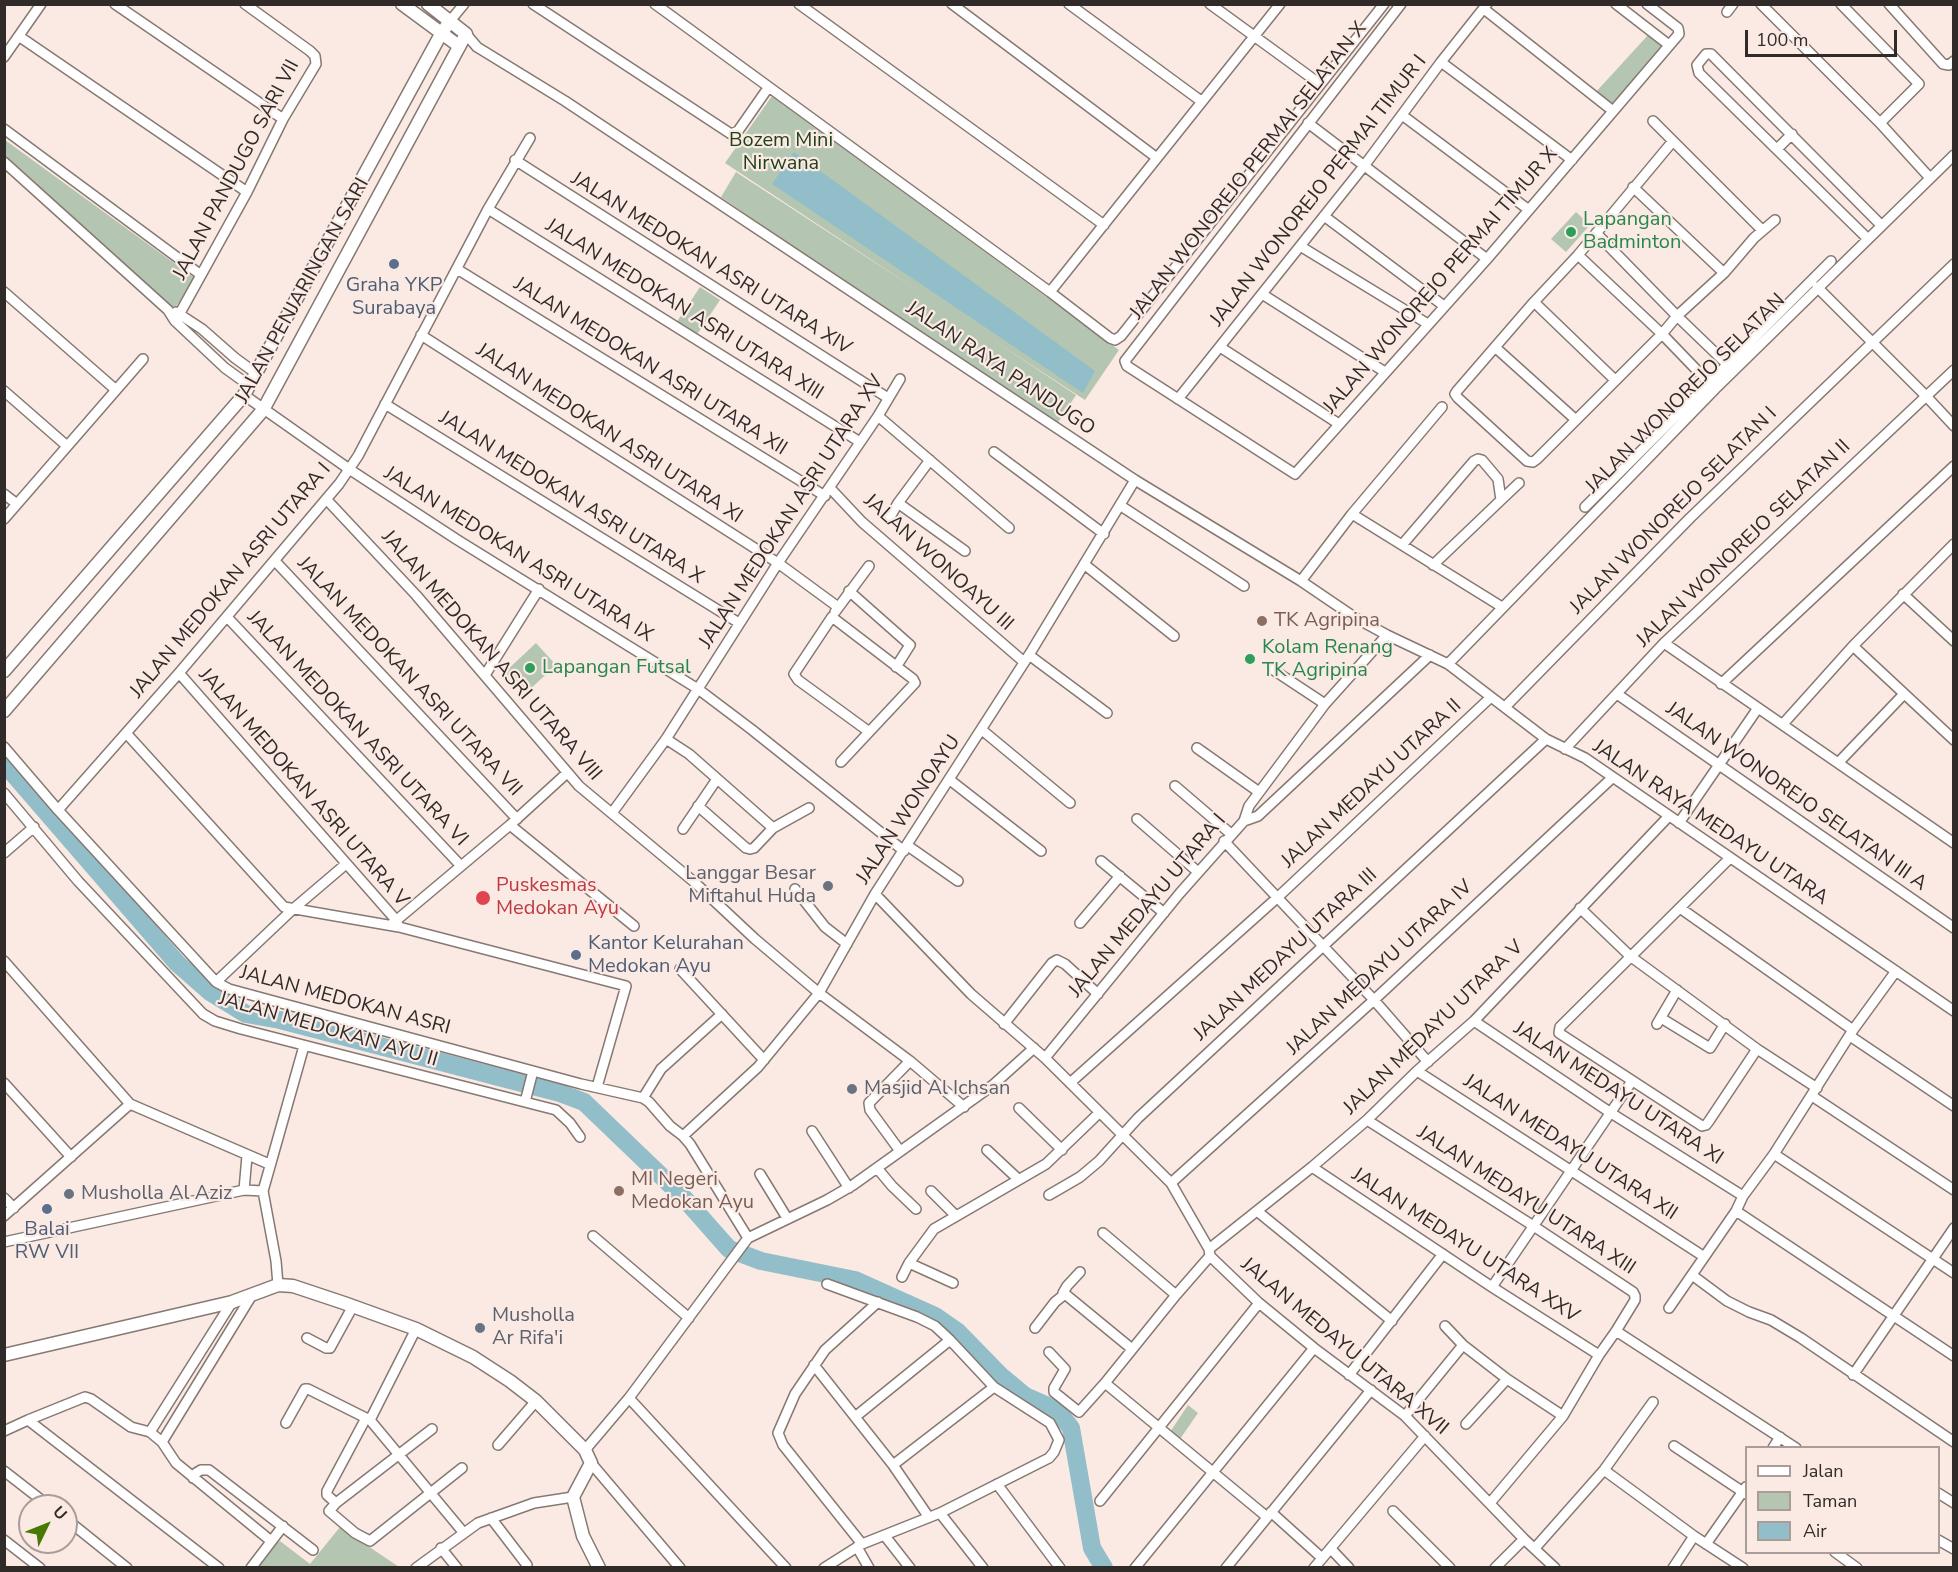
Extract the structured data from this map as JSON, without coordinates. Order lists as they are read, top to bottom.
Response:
{
  "streets": {
    "street": [
      "JALAN PANDUGO SARI VII",
      "JALAN WONOREJO PERMAI SELATAN X",
      "JALAN WONOREJO PERMAI TIMUR I",
      "JALAN MEDOKAN ASRI UTARA XIV",
      "JALAN WONOREJO PERMAI TIMUR X",
      "JALAN PENJARINGAN SARI",
      "JALAN MEDOKAN ASRI UTARA XIII",
      "JALAN MEDOKAN ASRI UTARA XII",
      "JALAN RAYA PANDUGO",
      "JALAN WONOREJO SELATAN",
      "JALAN MEDOKAN ASRI UTARA XI",
      "JALAN MEDOKAN ASRI UTARA X",
      "JALAN WONOREJO SELATAN I",
      "JALAN MEDOKAN ASRI UTARA XV",
      "JALAN WONOREJO SELATAN II",
      "JALAN MEDOKAN ASRI UTARA IX",
      "JALAN WONOAYU III",
      "JALAN MEDOKAN ASRI UTARA I",
      "JALAN MEDOKAN ASRI UTARA VIII",
      "JALAN MEDOKAN ASRI UTARA VII",
      "JALAN MEDOKAN ASRI UTARA VI",
      "JALAN MEDAYU UTARA II",
      "JALAN MEDOKAN ASRI UTARA V",
      "JALAN WONOREJO SELATAN III A",
      "JALAN WONOAYU",
      "JALAN RAYA MEDAYU UTARA",
      "JALAN MEDAYU UTARA I",
      "JALAN MEDAYU UTARA III",
      "JALAN MEDAYU UTARA IV",
      "JALAN MEDOKAN ASRI",
      "JALAN MEDAYU UTARA V",
      "JALAN MEDOKAN AYU II",
      "JALAN MEDAYU UTARA XI",
      "JALAN MEDAYU UTARA XII",
      "JALAN MEDAYU UTARA XIII",
      "JALAN MEDAYU UTARA XXV",
      "JALAN MEDAYU UTARA XVII"
    ]
  },
  "crossings": [
    ["JALAN PANDUGO SARI VII", "JALAN MEDOKAN ASRI UTARA IX"],
    ["JALAN WONOREJO PERMAI SELATAN X", "JALAN WONOREJO PERMAI TIMUR I"],
    ["JALAN WONOREJO PERMAI SELATAN X", "JALAN WONOREJO PERMAI TIMUR X"],
    ["JALAN WONOREJO PERMAI TIMUR I", "JALAN WONOREJO PERMAI TIMUR X"],
    ["JALAN MEDOKAN ASRI UTARA XIV", "JALAN MEDOKAN ASRI UTARA XV"],
    ["JALAN MEDOKAN ASRI UTARA XIV", "JALAN MEDOKAN ASRI UTARA I"],
    ["JALAN PENJARINGAN SARI", "JALAN MEDOKAN ASRI UTARA IX"],
    ["JALAN MEDOKAN ASRI UTARA XIII", "JALAN MEDOKAN ASRI UTARA XV"],
    ["JALAN MEDOKAN ASRI UTARA XIII", "JALAN MEDOKAN ASRI UTARA I"],
    ["JALAN MEDOKAN ASRI UTARA XII", "JALAN MEDOKAN ASRI UTARA XV"],
    ["JALAN MEDOKAN ASRI UTARA XII", "JALAN WONOAYU III"],
    ["JALAN MEDOKAN ASRI UTARA XII", "JALAN MEDOKAN ASRI UTARA I"],
    ["JALAN RAYA PANDUGO", "JALAN WONOREJO SELATAN"],
    ["JALAN RAYA PANDUGO", "JALAN WONOAYU"],
    ["JALAN RAYA PANDUGO", "JALAN RAYA MEDAYU UTARA"],
    ["JALAN RAYA PANDUGO", "JALAN MEDAYU UTARA I"],
    ["JALAN WONOREJO SELATAN", "JALAN RAYA MEDAYU UTARA"],
    ["JALAN MEDOKAN ASRI UTARA XI", "JALAN MEDOKAN ASRI UTARA XV"],
    ["JALAN MEDOKAN ASRI UTARA XI", "JALAN MEDOKAN ASRI UTARA I"],
    ["JALAN MEDOKAN ASRI UTARA X", "JALAN MEDOKAN ASRI UTARA XV"],
    ["JALAN MEDOKAN ASRI UTARA X", "JALAN MEDOKAN ASRI UTARA I"],
    ["JALAN WONOREJO SELATAN I", "JALAN RAYA MEDAYU UTARA"],
    ["JALAN MEDOKAN ASRI UTARA XV", "JALAN MEDOKAN ASRI UTARA IX"],
    ["JALAN MEDOKAN ASRI UTARA XV", "JALAN WONOAYU III"],
    ["JALAN MEDOKAN ASRI UTARA XV", "JALAN MEDOKAN ASRI UTARA VIII"],
    ["JALAN WONOREJO SELATAN II", "JALAN WONOREJO SELATAN III A"],
    ["JALAN WONOREJO SELATAN II", "JALAN RAYA MEDAYU UTARA"],
    ["JALAN MEDOKAN ASRI UTARA IX", "JALAN MEDOKAN ASRI UTARA I"],
    ["JALAN MEDOKAN ASRI UTARA IX", "JALAN WONOAYU"],
    ["JALAN WONOAYU III", "JALAN WONOAYU"],
    ["JALAN MEDOKAN ASRI UTARA I", "JALAN MEDOKAN ASRI UTARA VIII"],
    ["JALAN MEDOKAN ASRI UTARA I", "JALAN MEDOKAN ASRI UTARA VII"],
    ["JALAN MEDOKAN ASRI UTARA I", "JALAN MEDOKAN ASRI UTARA VI"],
    ["JALAN MEDOKAN ASRI UTARA I", "JALAN MEDOKAN ASRI UTARA V"],
    ["JALAN MEDOKAN ASRI UTARA I", "JALAN MEDOKAN ASRI"],
    ["JALAN MEDOKAN ASRI UTARA VIII", "JALAN WONOAYU"],
    ["JALAN MEDAYU UTARA II", "JALAN RAYA MEDAYU UTARA"],
    ["JALAN MEDAYU UTARA II", "JALAN MEDAYU UTARA I"],
    ["JALAN MEDAYU UTARA II", "JALAN MEDAYU UTARA III"],
    ["JALAN MEDAYU UTARA II", "JALAN MEDAYU UTARA IV"],
    ["JALAN MEDAYU UTARA II", "JALAN MEDAYU UTARA V"],
    ["JALAN RAYA MEDAYU UTARA", "JALAN MEDAYU UTARA III"],
    ["JALAN RAYA MEDAYU UTARA", "JALAN MEDAYU UTARA IV"],
    ["JALAN RAYA MEDAYU UTARA", "JALAN MEDAYU UTARA V"],
    ["JALAN MEDAYU UTARA V", "JALAN MEDAYU UTARA XI"],
    ["JALAN MEDAYU UTARA V", "JALAN MEDAYU UTARA XII"],
    ["JALAN MEDAYU UTARA V", "JALAN MEDAYU UTARA XIII"],
    ["JALAN MEDAYU UTARA V", "JALAN MEDAYU UTARA XXV"],
    ["JALAN MEDAYU UTARA V", "JALAN MEDAYU UTARA XVII"],
    ["JALAN MEDAYU UTARA XIII", "JALAN MEDAYU UTARA XXV"],
    ["JALAN MEDAYU UTARA XIII", "JALAN MEDAYU UTARA XVII"]
  ],
  "parks": ["Bozem Mini Nirwana"],
  "places": [
    "Lapangan Badminton",
    "Graha YKP Surabaya",
    "TK Agripina",
    "Kolam Renang TK Agripina",
    "Lapangan Futsal",
    "Langgar Besar Miftahul Huda",
    "Puskesmas Medokan Ayu",
    "Kantor Kelurahan Medokan Ayu",
    "Masjid Al Ichsan",
    "MI Negeri Medokan Ayu",
    "Musholla Al Aziz",
    "Balai RW VII",
    "Musholla Ar Rifa'i"
  ],
  "legend": ["Jalan", "Taman", "Air"],
  "scale_bar": "100 m",
  "north": "top right"
}
